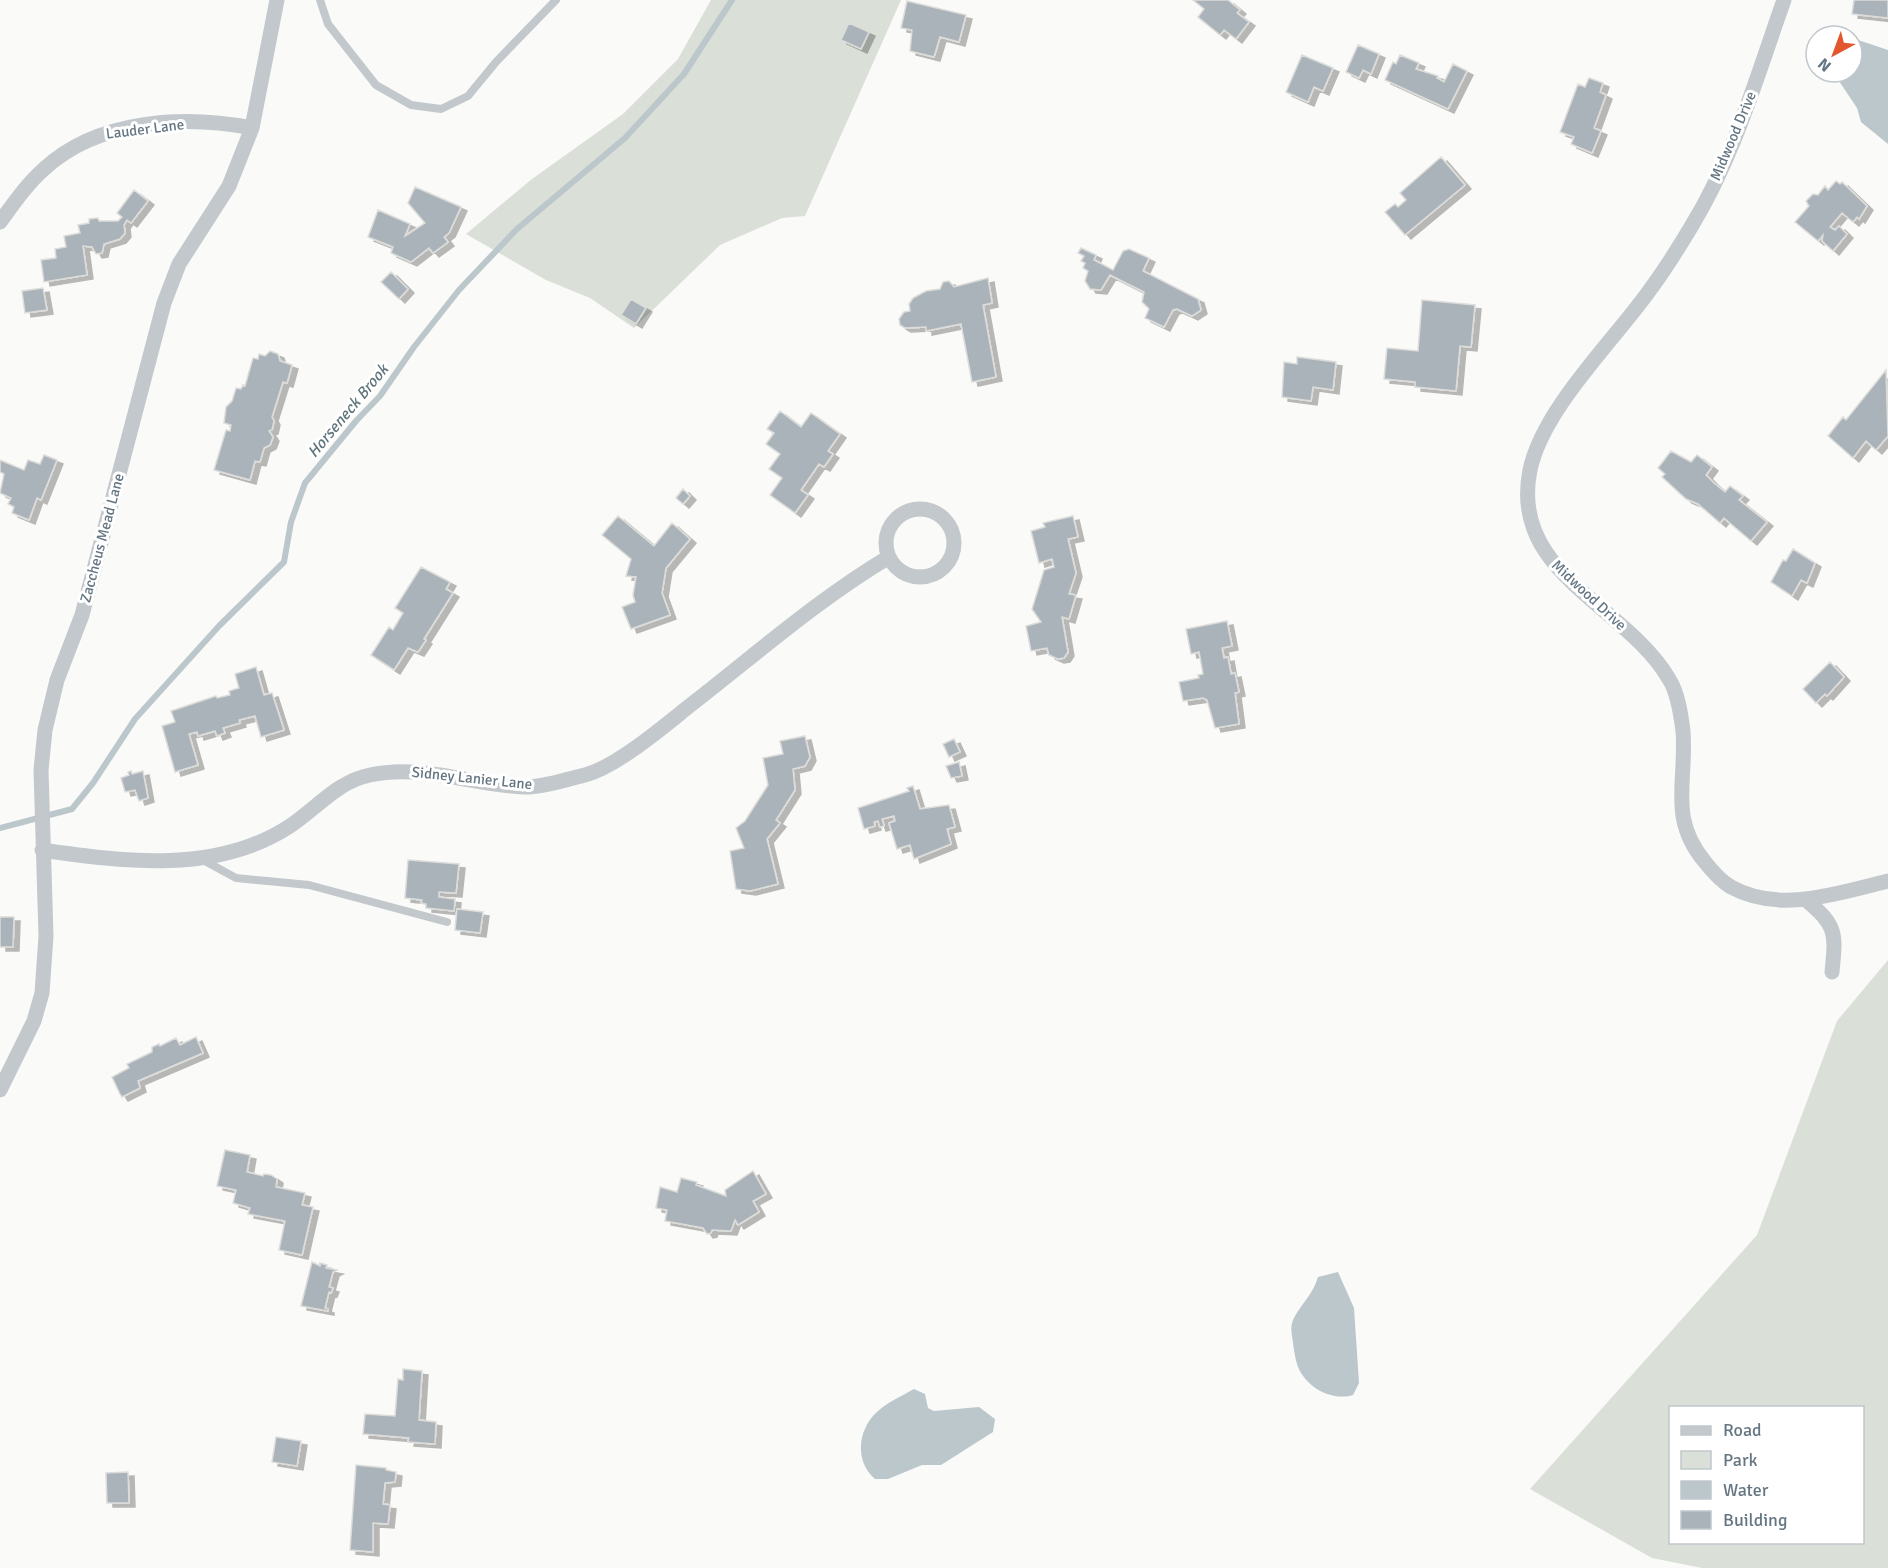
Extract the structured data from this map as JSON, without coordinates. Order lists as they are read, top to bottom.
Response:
{
  "streets": {
    "street": [
      "Lauder Lane",
      "Midwood Drive",
      "Zaccheus Mead Lane",
      "Sidney Lanier Lane"
    ]
  },
  "crossings": [
    ["Lauder Lane", "Zaccheus Mead Lane"],
    ["Zaccheus Mead Lane", "Sidney Lanier Lane"]
  ],
  "water": ["Horseneck Brook"],
  "legend": [
    "Road",
    "Park",
    "Water",
    "Building"
  ],
  "north": "bottom left"
}
